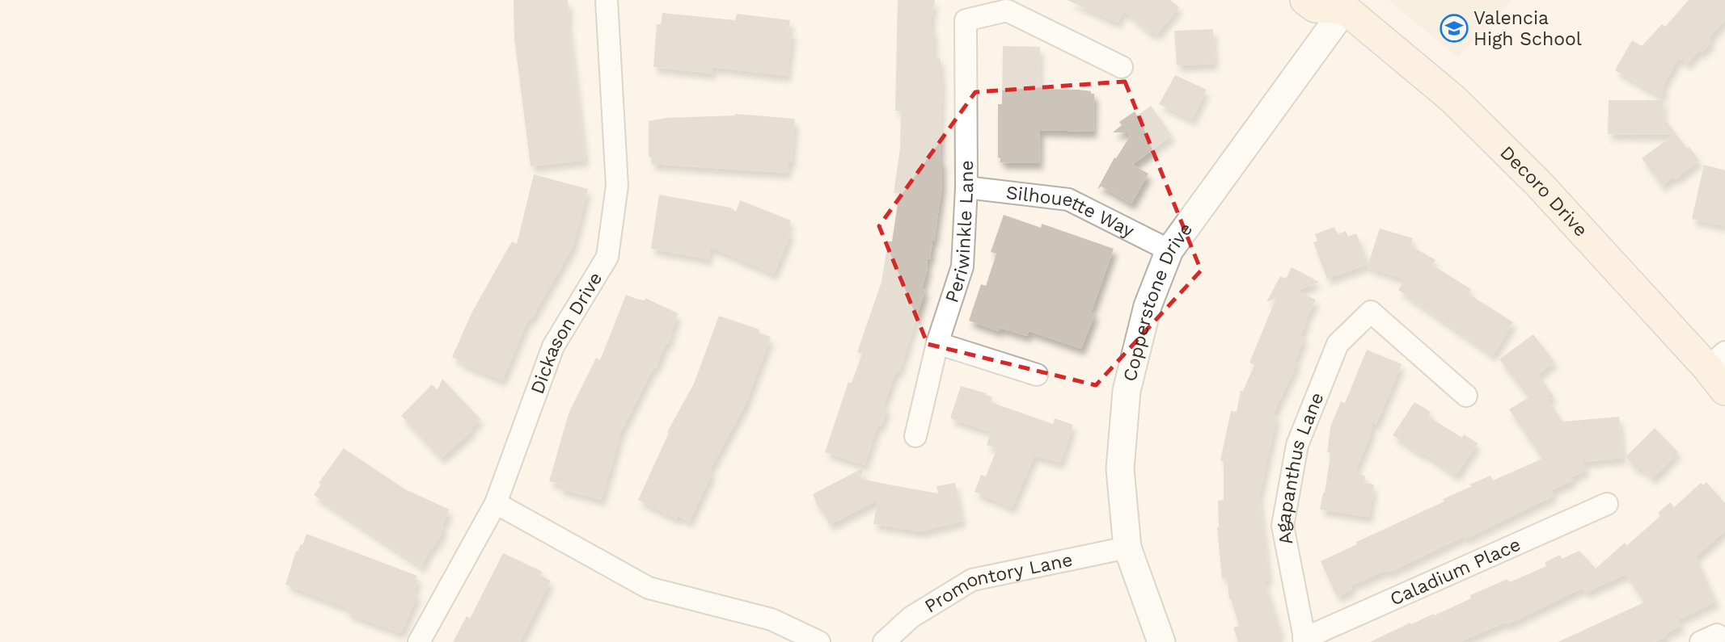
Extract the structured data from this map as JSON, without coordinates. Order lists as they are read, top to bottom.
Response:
{
  "streets": {
    "main road": ["Decoro Drive"],
    "street": [
      "Silhouette Way",
      "Periwinkle Lane",
      "Copperstone Drive",
      "Dickason Drive",
      "Agapanthus Lane",
      "Caladium Place",
      "Promontory Lane"
    ]
  },
  "crossings": [
    ["Decoro Drive", "Copperstone Drive"],
    ["Silhouette Way", "Periwinkle Lane"],
    ["Silhouette Way", "Copperstone Drive"],
    ["Copperstone Drive", "Promontory Lane"],
    ["Agapanthus Lane", "Caladium Place"]
  ],
  "places": {
    "school or university": ["Valencia High School"]
  }
}
